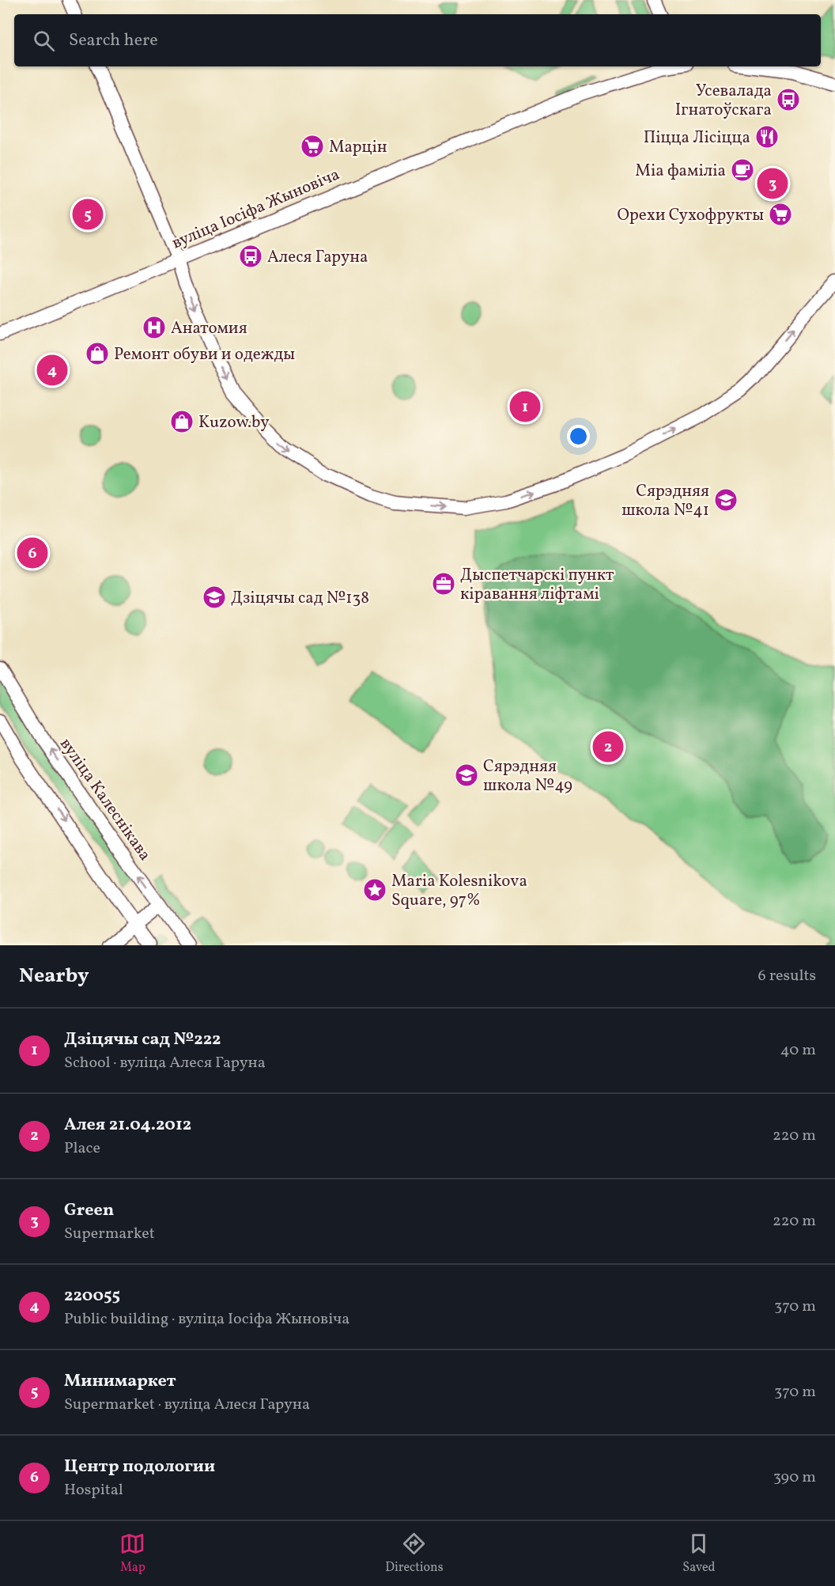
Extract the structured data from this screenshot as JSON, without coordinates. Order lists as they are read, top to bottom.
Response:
{
  "streets": {
    "main road": ["вуліца Іосіфа Жыновіча", "вуліца Калеснікава"]
  },
  "places": {
    "bus stop": ["Усевалада Ігнатоўскага", "Алеся Гаруна"],
    "restaurant": ["Піцца Лісіцца"],
    "supermarket": ["Марцін", "Орехи Сухофрукты"],
    "cafe": ["Mia фаміліа"],
    "hospital": ["Анатомия"],
    "shop": ["Ремонт обуви и одежды", "Kuzow.by"],
    "school or university": ["Сярэдняя школа №41", "Дзіцячы сад №138", "Сярэдняя школа №49"],
    "office": ["Дыспетчарскі пункт кіравання ліфтамі"],
    "place": ["Maria Kolesnikova Square, 97%"]
  },
  "page": {
    "search": "Search here",
    "pins": [
      "3",
      "5",
      "4",
      "1",
      "6",
      "2"
    ],
    "heading": ["Nearby", "6 results"],
    "list": [
      {
        "mark": "1",
        "name": "Дзіцячы сад №222",
        "note": "School · вуліца Алеся Гаруна",
        "value": "40 m"
      },
      {
        "mark": "2",
        "name": "Алея 21.04.2012",
        "note": "Place",
        "value": "220 m"
      },
      {
        "mark": "3",
        "name": "Green",
        "note": "Supermarket",
        "value": "220 m"
      },
      {
        "mark": "4",
        "name": "220055",
        "note": "Public building · вуліца Іосіфа Жыновіча",
        "value": "370 m"
      },
      {
        "mark": "5",
        "name": "Минимаркет",
        "note": "Supermarket · вуліца Алеся Гаруна",
        "value": "370 m"
      },
      {
        "mark": "6",
        "name": "Центр подологии",
        "note": "Hospital",
        "value": "390 m"
      }
    ],
    "nav": ["Map", "Directions", "Saved"]
  }
}
